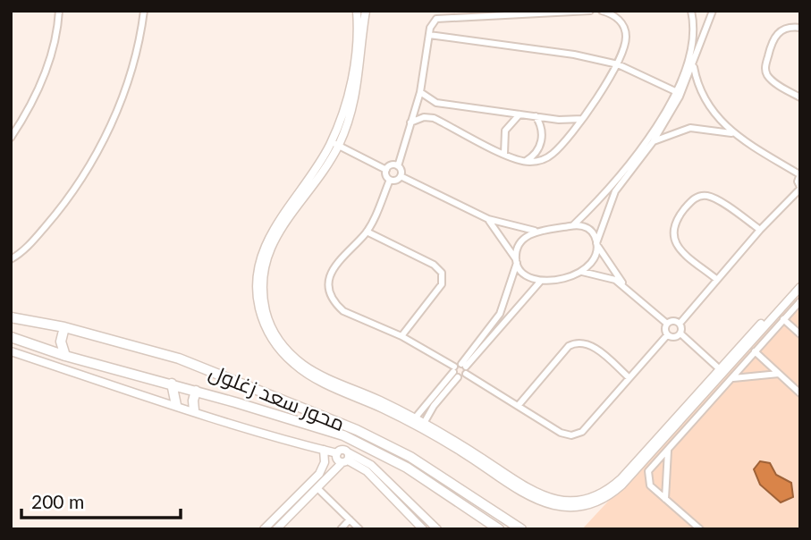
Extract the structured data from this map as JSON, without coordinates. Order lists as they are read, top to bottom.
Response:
{
  "streets": {
    "main road": ["محور سعد زغلول"]
  },
  "scale_bar": "200 m"
}
